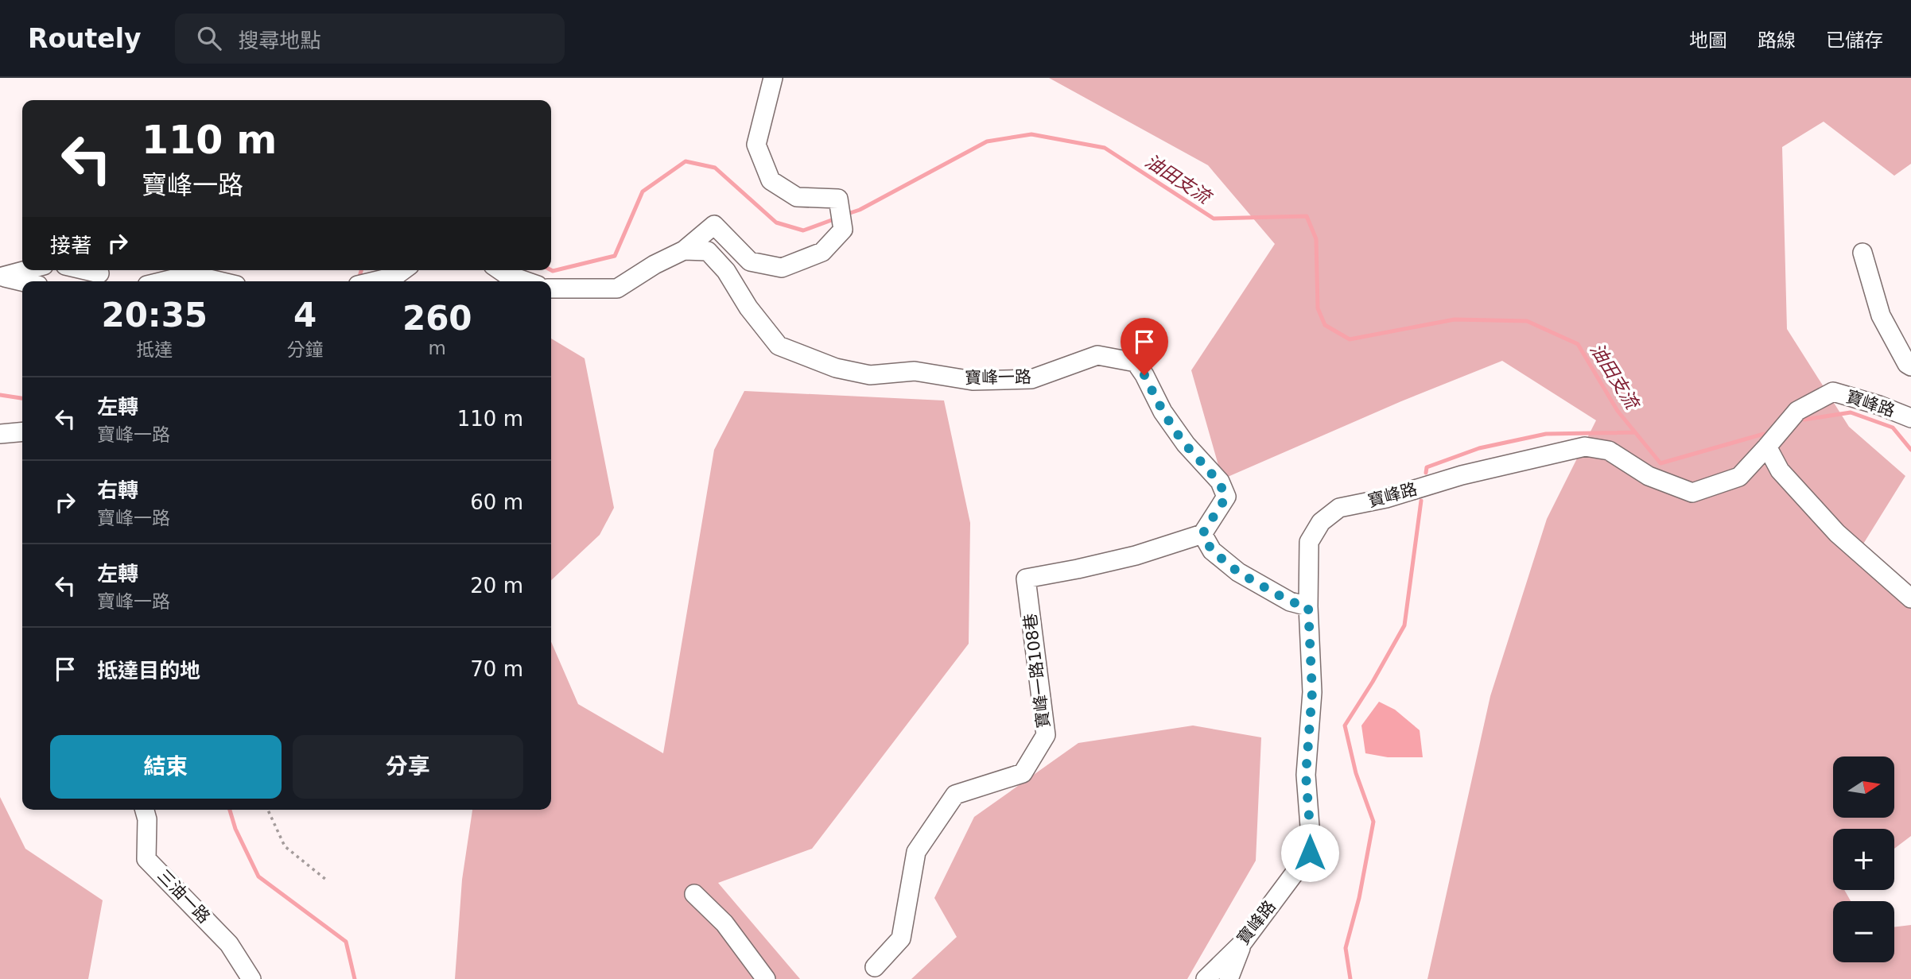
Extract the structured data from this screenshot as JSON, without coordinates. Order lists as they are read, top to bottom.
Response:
{
  "streets": {
    "street": [
      "寶峰一路",
      "寶峰路",
      "寶峰一路108巷",
      "三油一路"
    ]
  },
  "crossings": [
    ["寶峰一路", "寶峰一路108巷"]
  ],
  "water": ["油田支流"],
  "north": "right",
  "page": {
    "header": "Routely",
    "search": "搜尋地點",
    "nav": ["地圖", "路線", "已儲存"],
    "turn": ["110 m", "寶峰一路"],
    "then": "接著",
    "eta": [
      "20:35",
      "抵達",
      "4",
      "分鐘",
      "260",
      "m"
    ],
    "list": [
      {
        "name": "左轉",
        "note": "寶峰一路",
        "value": "110 m"
      },
      {
        "name": "右轉",
        "note": "寶峰一路",
        "value": "60 m"
      },
      {
        "name": "左轉",
        "note": "寶峰一路",
        "value": "20 m"
      },
      {
        "name": "抵達目的地",
        "value": "70 m"
      }
    ],
    "buttons": ["結束", "分享"],
    "map_buttons": ["+", "−"]
  }
}
